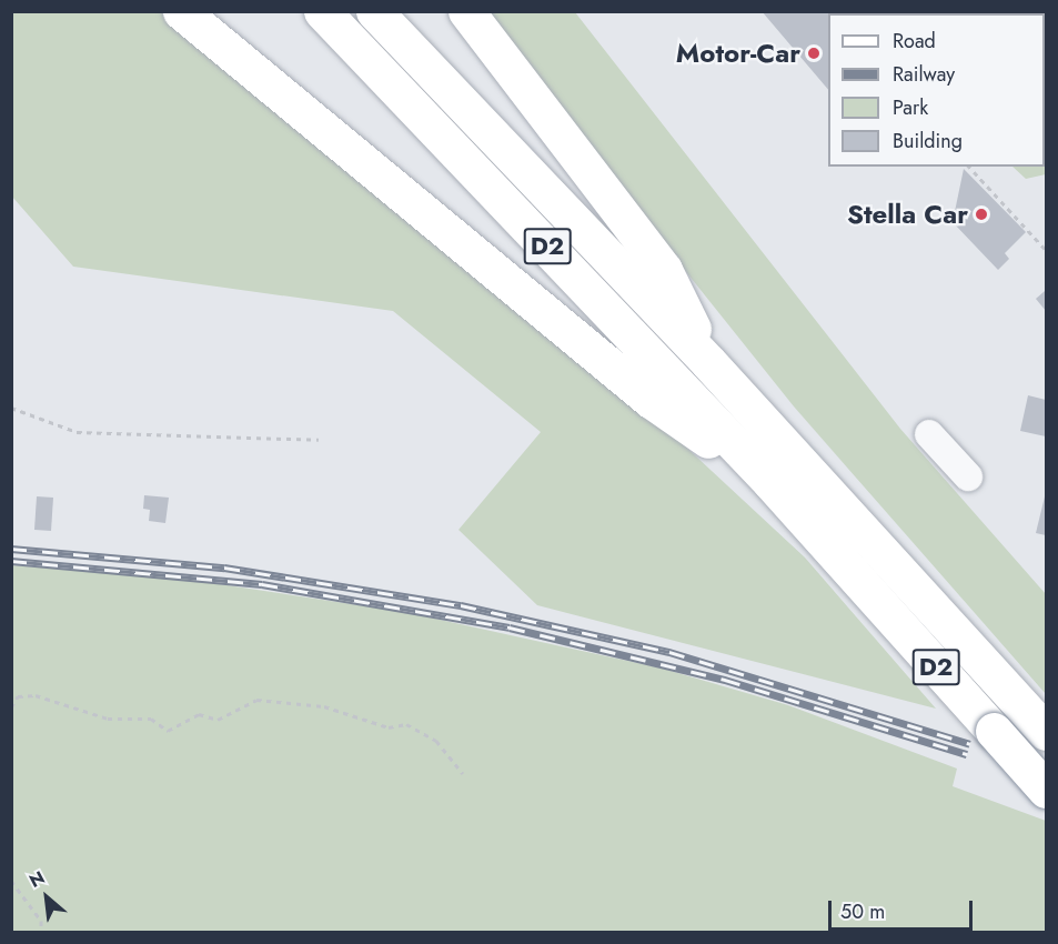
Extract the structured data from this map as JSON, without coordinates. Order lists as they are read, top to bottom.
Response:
{
  "streets": {
    "highway": ["D2"]
  },
  "places": ["Motor-Car", "Stella Car"],
  "legend": [
    "Road",
    "Railway",
    "Park",
    "Building"
  ],
  "scale_bar": "50 m",
  "north": "top left"
}
